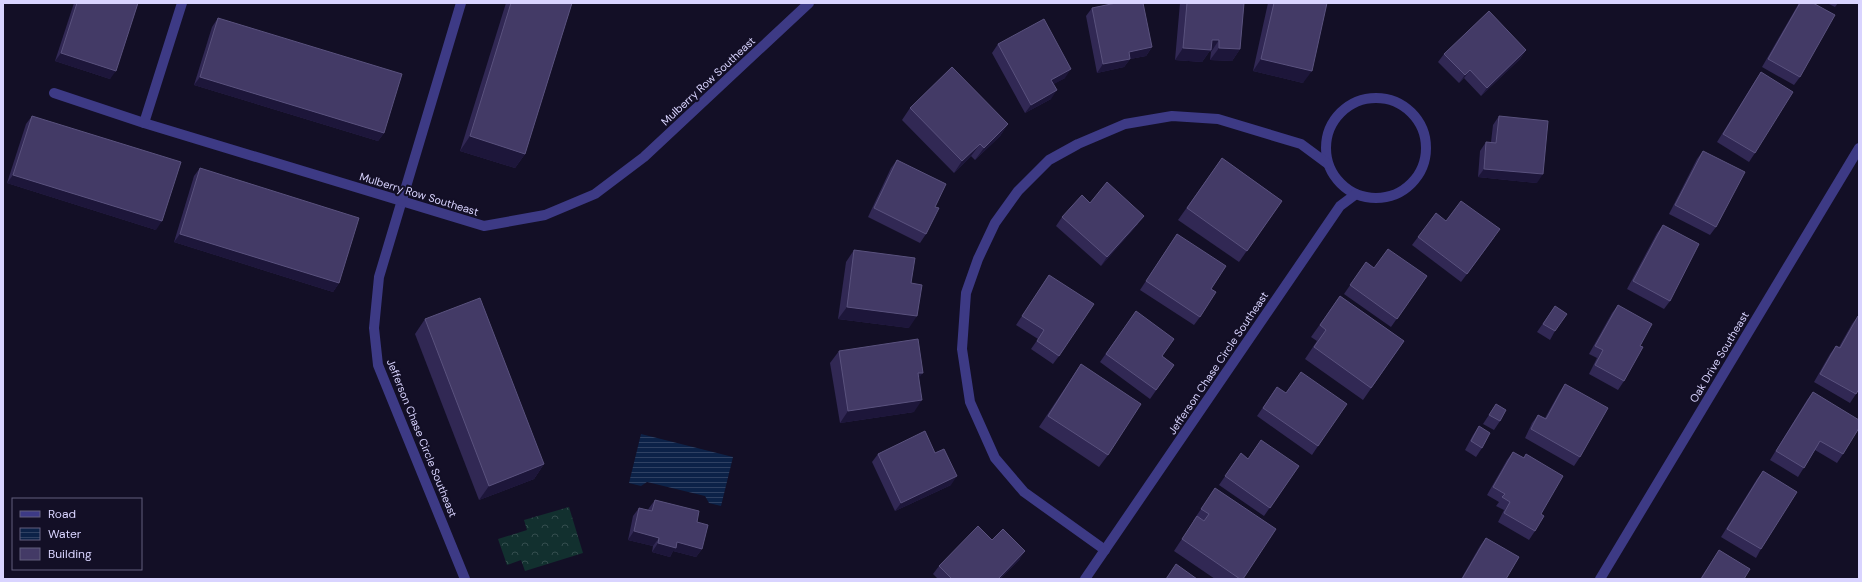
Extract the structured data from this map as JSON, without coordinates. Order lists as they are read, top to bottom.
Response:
{
  "streets": {
    "street": ["Mulberry Row Southeast", "Oak Drive Southeast", "Jefferson Chase Circle Southeast"]
  },
  "crossings": [
    ["Mulberry Row Southeast", "Jefferson Chase Circle Southeast"]
  ],
  "legend": ["Road", "Water", "Building"]
}
